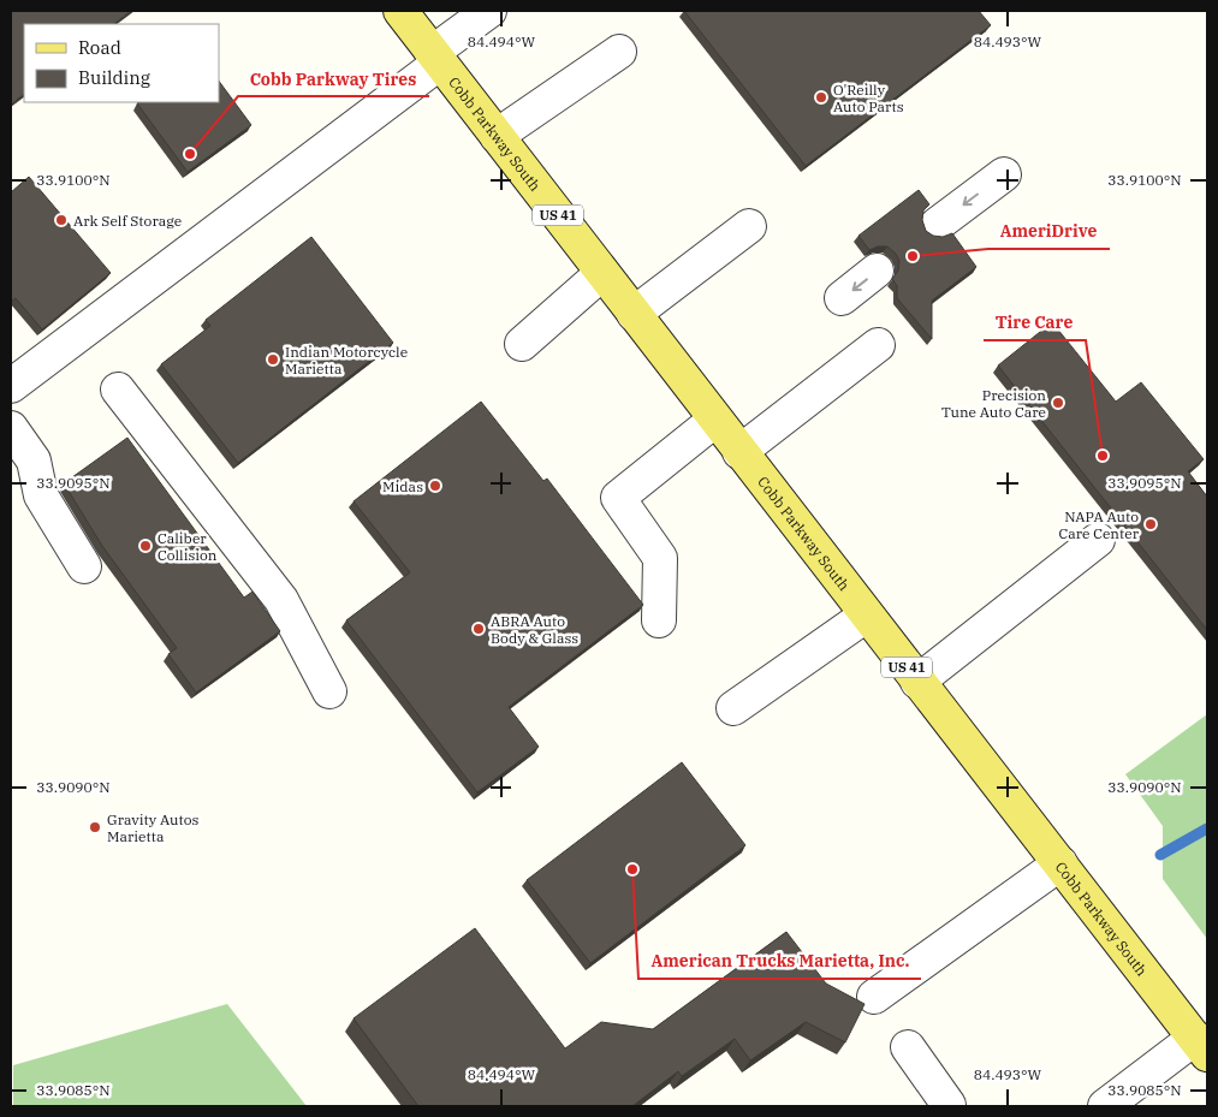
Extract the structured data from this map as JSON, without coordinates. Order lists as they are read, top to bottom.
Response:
{
  "streets": {
    "main road": ["Cobb Parkway South", "US 41"]
  },
  "places": [
    "O'Reilly Auto Parts",
    "Cobb Parkway Tires",
    "Ark Self Storage",
    "AmeriDrive",
    "Indian Motorcycle Marietta",
    "Precision Tune Auto Care",
    "Tire Care",
    "Midas",
    "NAPA Auto Care Center",
    "Caliber Collision",
    "ABRA Auto Body & Glass",
    "Gravity Autos Marietta",
    "American Trucks Marietta, Inc."
  ],
  "legend": ["Road", "Building"],
  "coordinates": [
    "84.494°W",
    "84.493°W",
    "33.9100°N",
    "33.9095°N",
    "33.9090°N",
    "33.9085°N"
  ]
}
